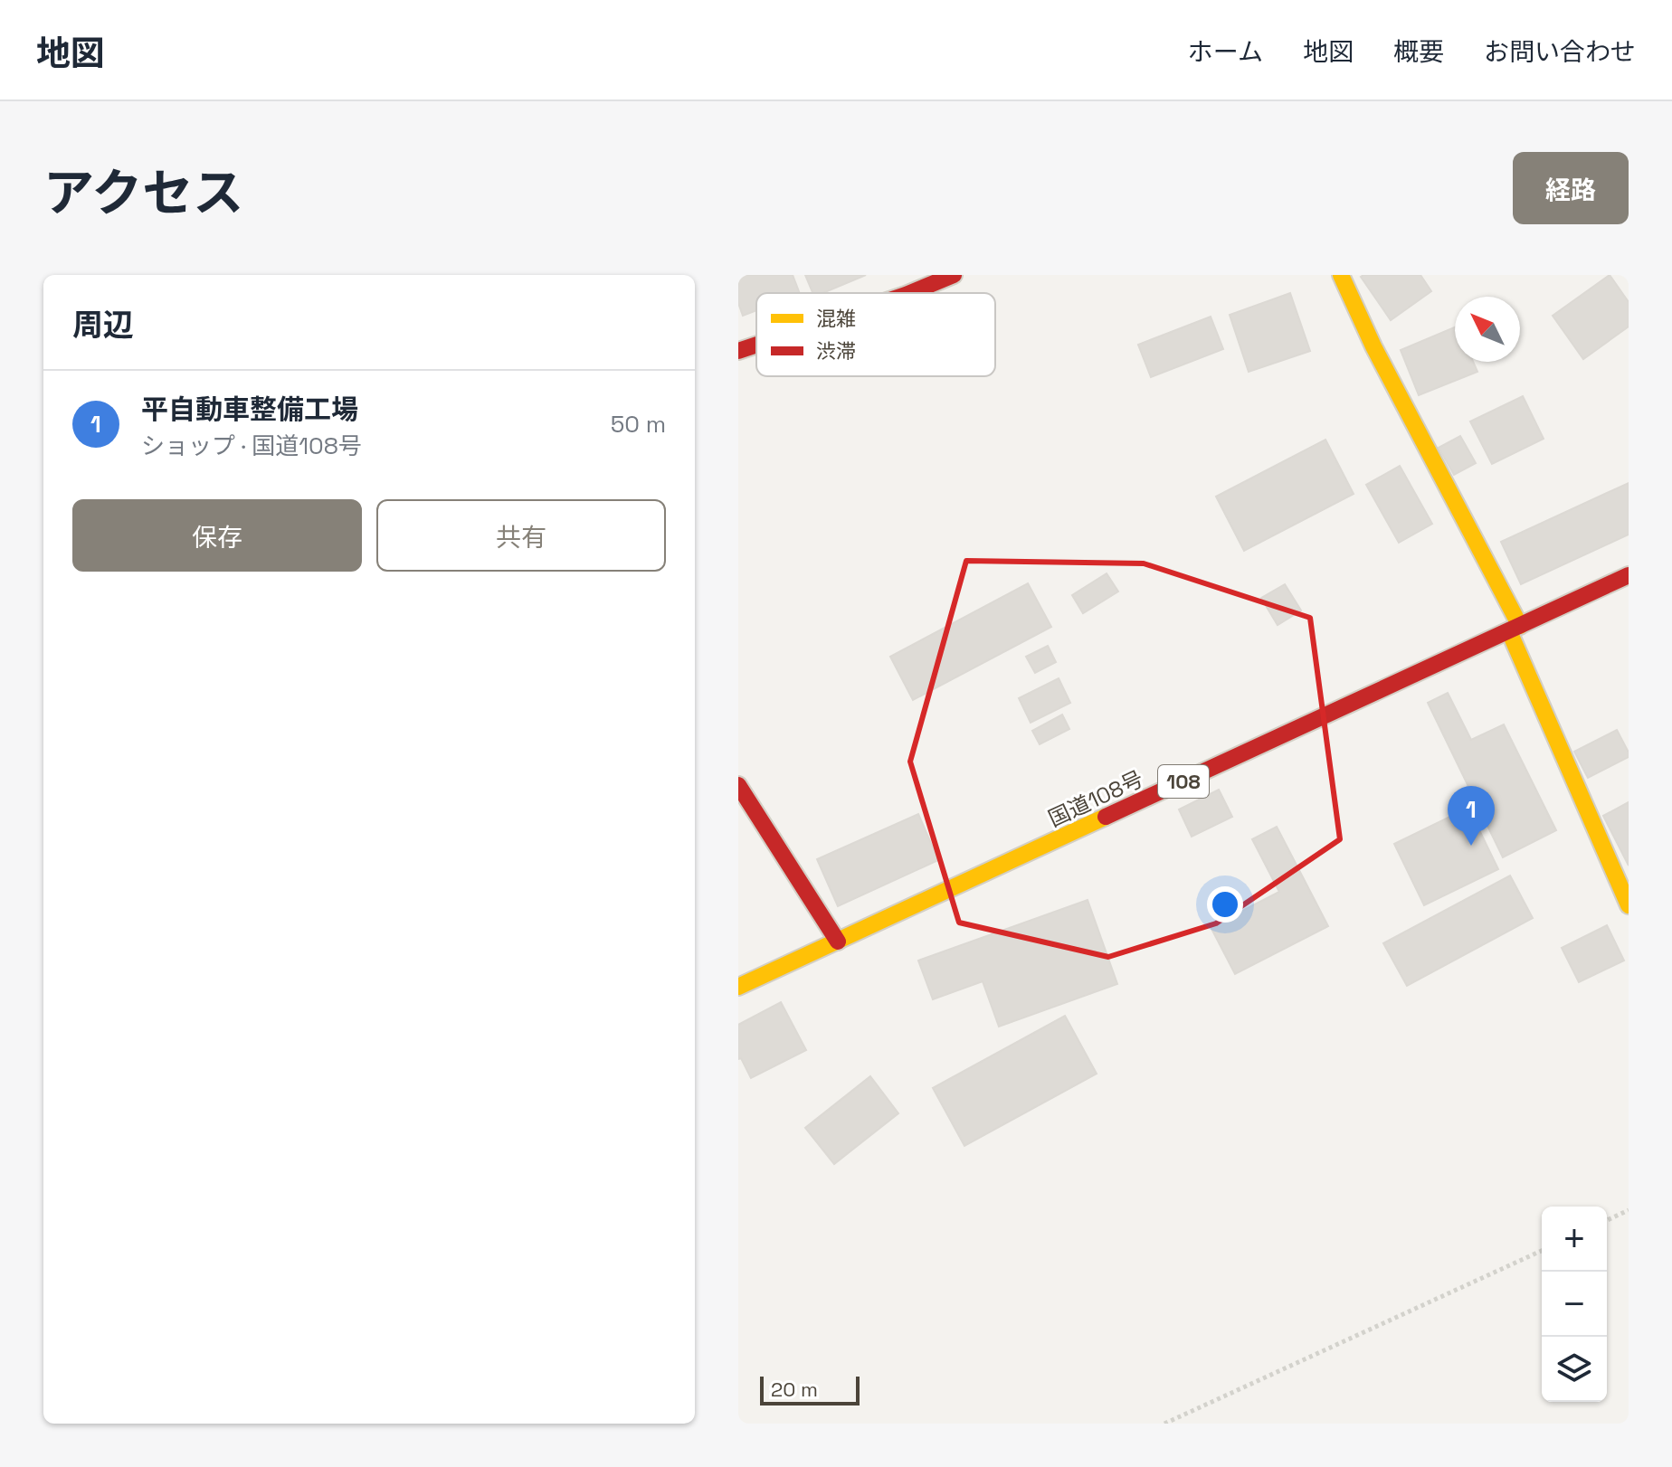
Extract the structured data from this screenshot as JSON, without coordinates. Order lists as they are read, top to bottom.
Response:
{
  "streets": {
    "main road": ["108", "国道108号"]
  },
  "legend": ["混雑", "渋滞"],
  "scale_bar": "20 m",
  "north": "top left",
  "page": {
    "header": "地図",
    "nav": [
      "ホーム",
      "地図",
      "概要",
      "お問い合わせ"
    ],
    "title": "アクセス",
    "buttons": [
      "経路",
      ["保存", "共有"]
    ],
    "heading": "周辺",
    "list": [
      {
        "mark": "1",
        "name": "平自動車整備工場",
        "note": "ショップ · 国道108号",
        "value": "50 m"
      }
    ],
    "pins": "1",
    "map_buttons": ["+", "−"],
    "scale": "20 m"
  }
}
